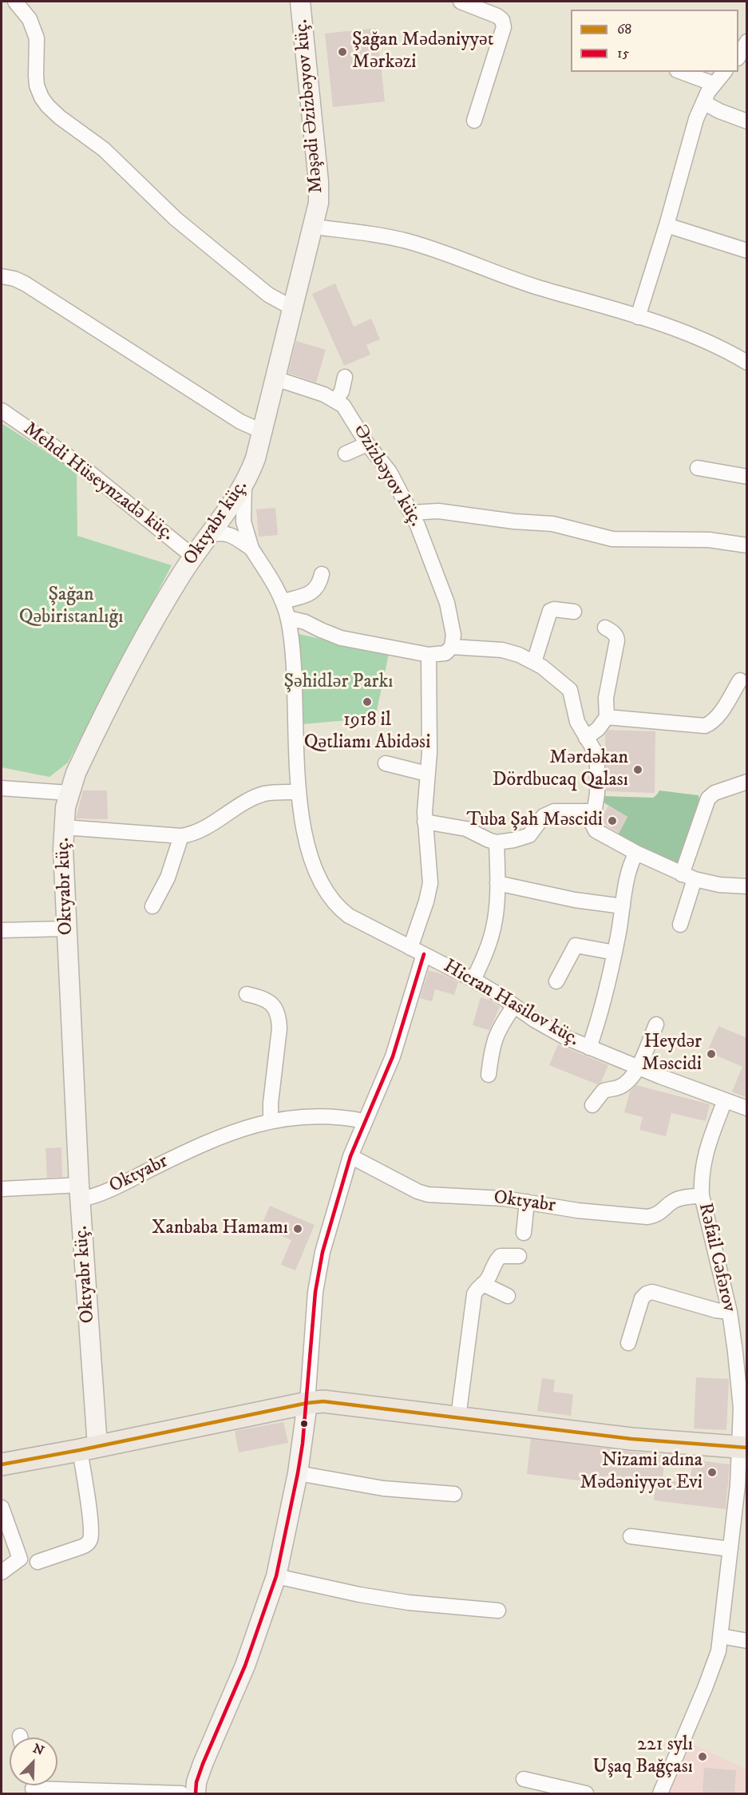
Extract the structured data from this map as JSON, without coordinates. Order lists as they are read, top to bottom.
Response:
{
  "streets": {
    "street": [
      "Məşədi Əzizbəyov küç.",
      "Əzizbəyov küç.",
      "Mehdi Hüseynzadə küç.",
      "Oktyabr küç.",
      "Hicran Hasilov küç.",
      "Oktyabr",
      "Rəfail Cəfərov"
    ]
  },
  "crossings": [
    ["Məşədi Əzizbəyov küç.", "Əzizbəyov küç."],
    ["Məşədi Əzizbəyov küç.", "Oktyabr küç."],
    ["Əzizbəyov küç.", "Oktyabr küç."],
    ["Mehdi Hüseynzadə küç.", "Oktyabr küç."],
    ["Oktyabr küç.", "Oktyabr"],
    ["Hicran Hasilov küç.", "Rəfail Cəfərov"],
    ["Oktyabr", "Rəfail Cəfərov"]
  ],
  "parks": ["Şağan Qəbiristanlığı", "Şəhidlər Parkı"],
  "places": [
    "Şağan Mədəniyyət Mərkəzi",
    "1918 il Qətliamı Abidəsi",
    "Mərdəkan Dördbucaq Qalası",
    "Tuba Şah Məscidi",
    "Heydər Məscidi",
    "Xanbaba Hamamı",
    "Nizami adına Mədəniyyət Evi",
    "221 sylı Uşaq Bağçası"
  ],
  "lines": ["transit line 15", "transit line 68"],
  "legend": ["68", "15"],
  "north": "top right"
}
